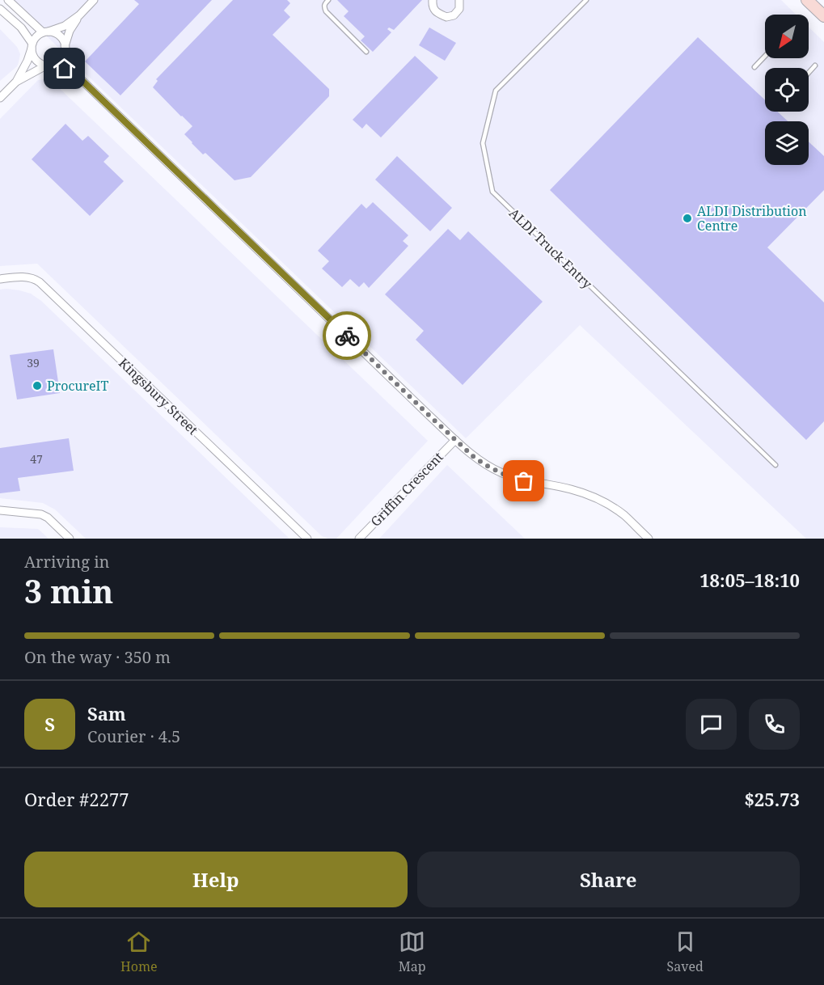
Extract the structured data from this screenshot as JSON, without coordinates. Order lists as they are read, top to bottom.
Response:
{
  "streets": {
    "street": ["Kingsbury Street", "Griffin Crescent"],
    "lane": ["ALDI Truck Entry"]
  },
  "places": ["ALDI Distribution Centre", "ProcureIT"],
  "house_numbers": ["39", "47"],
  "north": "bottom left",
  "page": {
    "heading": ["3 min", "Arriving in", "18:05–18:10"],
    "panel": [
      "Sam",
      "Courier · 4.5",
      "Order #2277",
      "$25.73"
    ],
    "bar": "On the way · 350 m",
    "round": "S",
    "buttons": ["Help", "Share"],
    "tabs": ["Home", "Map", "Saved"]
  }
}
